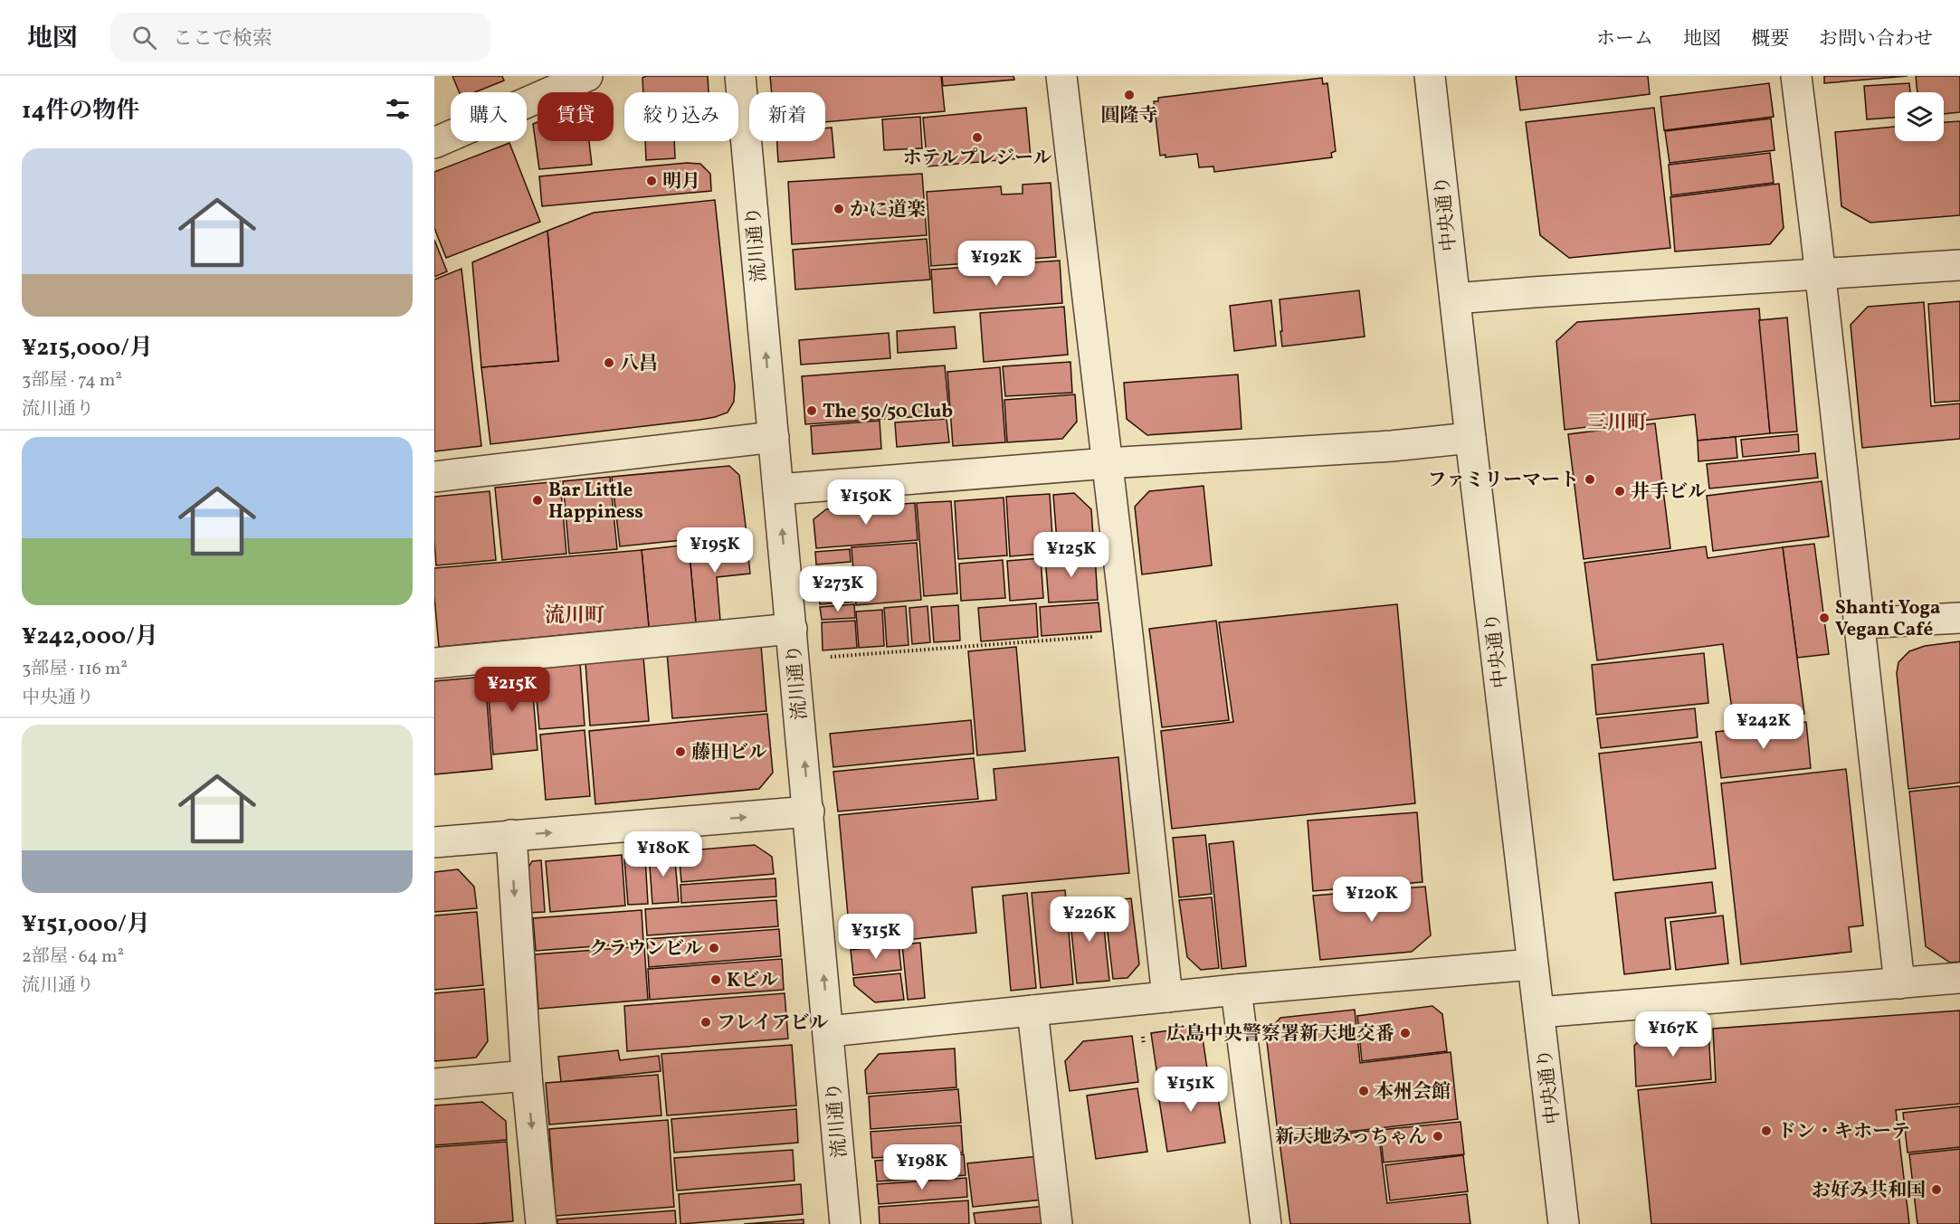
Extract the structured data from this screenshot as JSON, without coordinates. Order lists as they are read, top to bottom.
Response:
{
  "streets": {
    "street": ["中央通り", "流川通り"]
  },
  "one_way": ["流川通り"],
  "districts": ["三川町", "流川町"],
  "places": [
    "圓隆寺",
    "ホテルプレジール",
    "明月",
    "かに道楽",
    "八昌",
    "The 50/50 Club",
    "ファミリーマート",
    "井手ビル",
    "Bar Little Happiness",
    "Shanti Yoga Vegan Café",
    "藤田ビル",
    "クラウンビル",
    "Kビル",
    "フレイアビル",
    "広島中央警察署新天地交番",
    "本州会館",
    "ドン・キホーテ",
    "新天地みっちゃん",
    "お好み共和国"
  ],
  "page": {
    "header": "地図",
    "search": "ここで検索",
    "nav": [
      "ホーム",
      "地図",
      "概要",
      "お問い合わせ"
    ],
    "heading": "14件の物件",
    "chip": [
      "購入",
      "賃貸",
      "絞り込み",
      "新着"
    ],
    "list": [
      {
        "name": "¥215,000/月",
        "note": "3部屋 · 74 m² · 流川通り"
      },
      {
        "name": "¥242,000/月",
        "note": "3部屋 · 116 m² · 中央通り"
      },
      {
        "name": "¥151,000/月",
        "note": "2部屋 · 64 m² · 流川通り"
      }
    ],
    "price": [
      "¥192K",
      "¥150K",
      "¥195K",
      "¥125K",
      "¥273K",
      "¥215K",
      "¥242K",
      "¥180K",
      "¥120K",
      "¥226K",
      "¥315K",
      "¥167K",
      "¥151K",
      "¥198K"
    ]
  }
}
